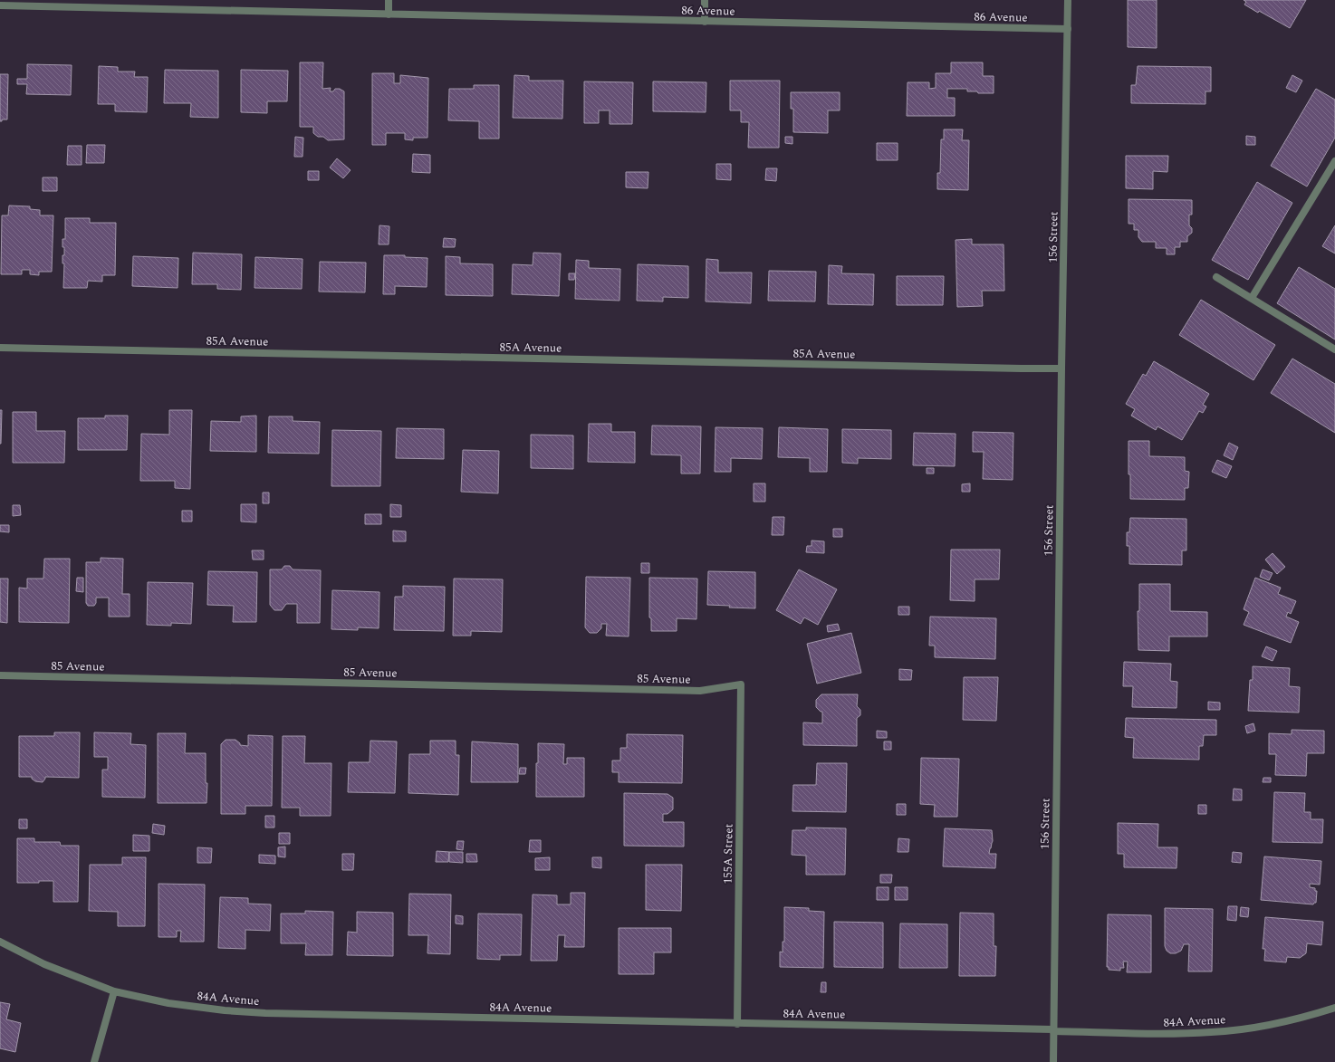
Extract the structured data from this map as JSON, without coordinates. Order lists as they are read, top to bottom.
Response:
{
  "streets": {
    "street": [
      "86 Avenue",
      "156 Street",
      "85A Avenue",
      "85 Avenue",
      "155A Street",
      "84A Avenue"
    ]
  },
  "crossings": [
    ["86 Avenue", "156 Street"],
    ["156 Street", "85A Avenue"],
    ["156 Street", "84A Avenue"],
    ["85 Avenue", "155A Street"],
    ["155A Street", "84A Avenue"]
  ]
}
